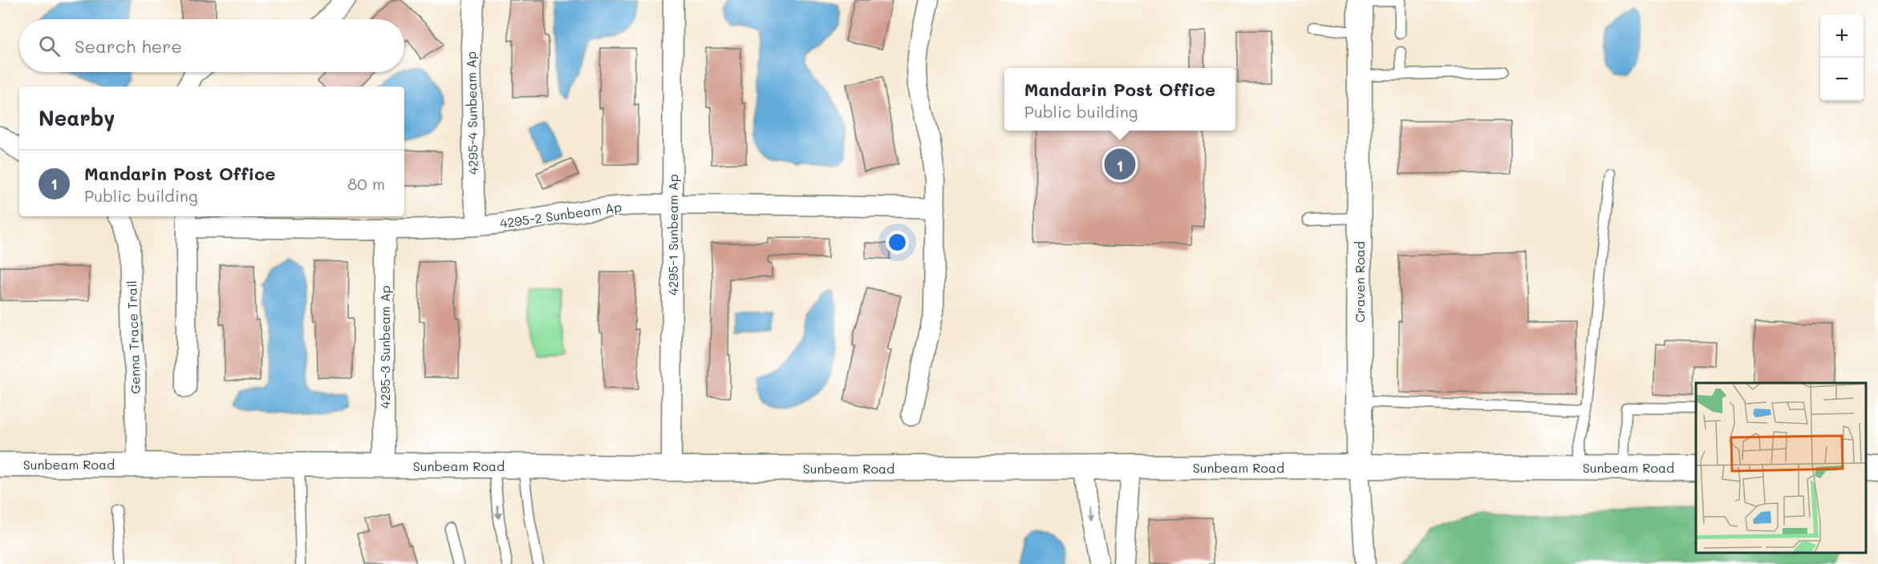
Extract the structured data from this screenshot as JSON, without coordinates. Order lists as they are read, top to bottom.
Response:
{
  "streets": {
    "street": [
      "4295-4 Sunbeam Ap",
      "4295-2 Sunbeam Ap",
      "4295-1 Sunbeam Ap",
      "Craven Road",
      "Genna Trace Trail",
      "4295-3 Sunbeam Ap",
      "Sunbeam Road"
    ]
  },
  "crossings": [
    ["4295-4 Sunbeam Ap", "4295-2 Sunbeam Ap"],
    ["4295-2 Sunbeam Ap", "4295-1 Sunbeam Ap"],
    ["4295-2 Sunbeam Ap", "4295-3 Sunbeam Ap"],
    ["4295-1 Sunbeam Ap", "Sunbeam Road"],
    ["Craven Road", "Sunbeam Road"],
    ["Genna Trace Trail", "Sunbeam Road"],
    ["4295-3 Sunbeam Ap", "Sunbeam Road"]
  ],
  "page": {
    "map_buttons": ["+", "−"],
    "search": "Search here",
    "popup": ["Mandarin Post Office", "Public building"],
    "heading": "Nearby",
    "pins": "1",
    "list": [
      {
        "mark": "1",
        "name": "Mandarin Post Office",
        "note": "Public building",
        "value": "80 m"
      }
    ]
  }
}
